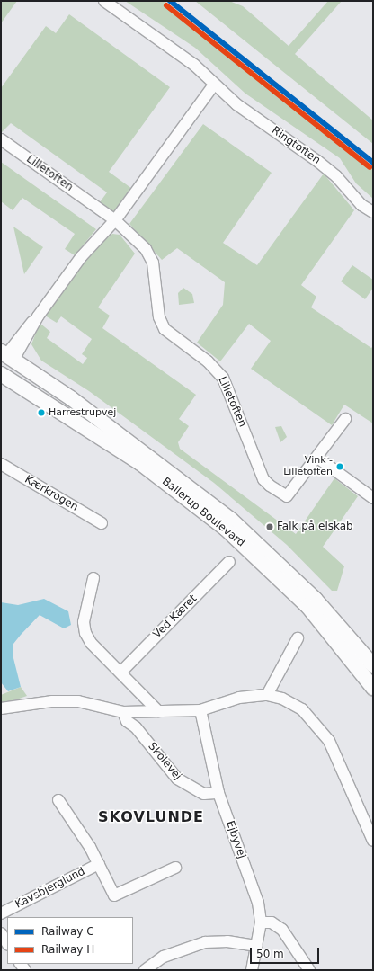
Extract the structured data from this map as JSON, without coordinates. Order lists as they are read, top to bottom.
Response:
{
  "streets": {
    "street": [
      "Ringtoften",
      "Lilletoften",
      "Kærkrogen",
      "Ballerup Boulevard",
      "Ved Kæret",
      "Skolevej",
      "Ejbyvej",
      "Kavsbjerglund"
    ]
  },
  "crossings": [
    ["Skolevej", "Ejbyvej"]
  ],
  "districts": ["SKOVLUNDE"],
  "places": ["Harrestrupvej", "Vink - Lilletoften", "Falk på elskab"],
  "lines": ["rail line C", "rail line H"],
  "legend": ["Railway C", "Railway H"],
  "scale_bar": "50 m"
}
